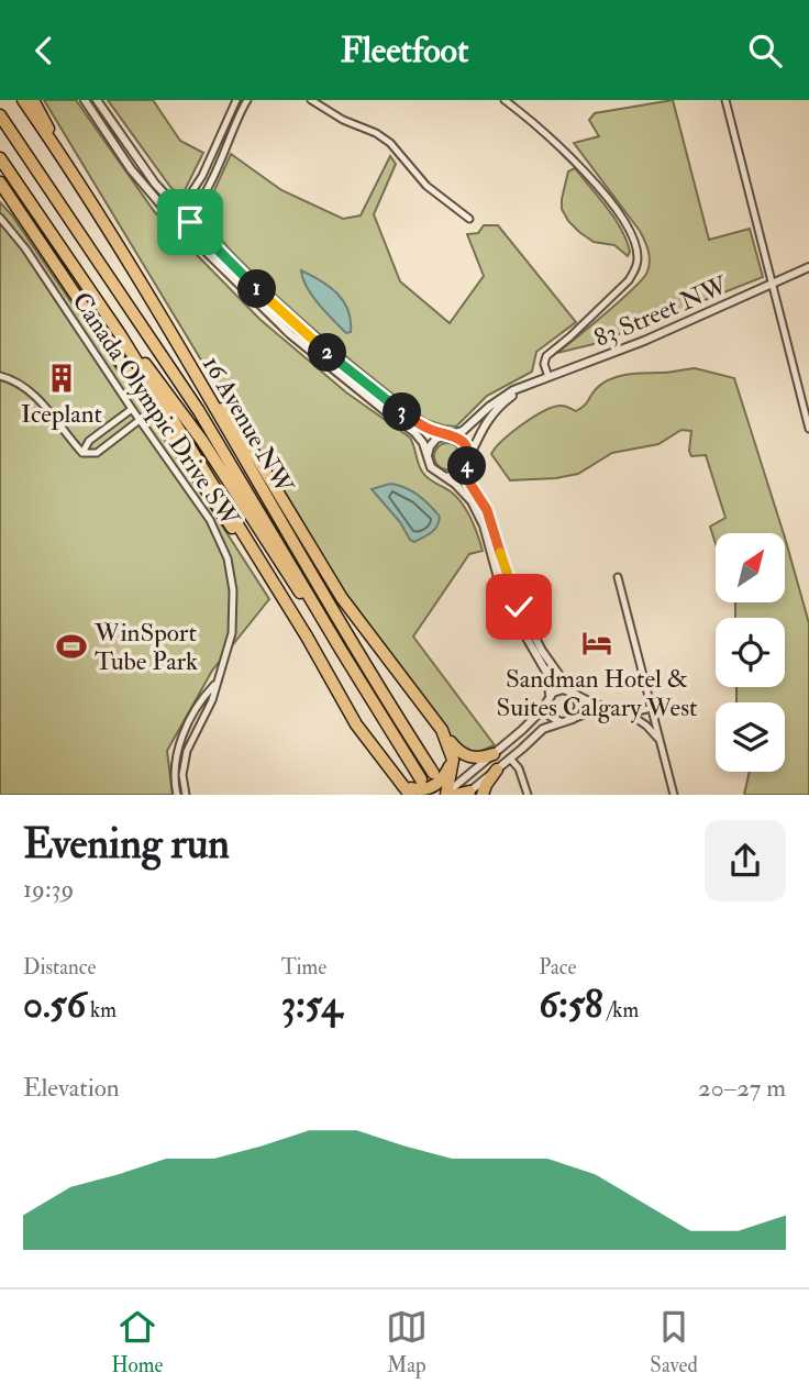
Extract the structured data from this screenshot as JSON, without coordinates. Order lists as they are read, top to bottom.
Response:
{
  "streets": {
    "highway": ["16 Avenue NW"],
    "street": ["83 Street NW", "Canada Olympic Drive SW"]
  },
  "places": {
    "building": ["Iceplant"],
    "hotel": ["Sandman Hotel & Suites Calgary West"],
    "sports": ["WinSport Tube Park"]
  },
  "north": "top right",
  "page": {
    "header": "Fleetfoot",
    "pins": [
      "1",
      "2",
      "3",
      "4"
    ],
    "heading": ["Evening run", "19:39"],
    "stats": [
      ["Distance", "0.56 km"],
      ["Time", "3:54"],
      ["Pace", "6:58 /km"]
    ],
    "chart": ["Elevation", "20–27 m"],
    "tabs": ["Home", "Map", "Saved"]
  }
}
